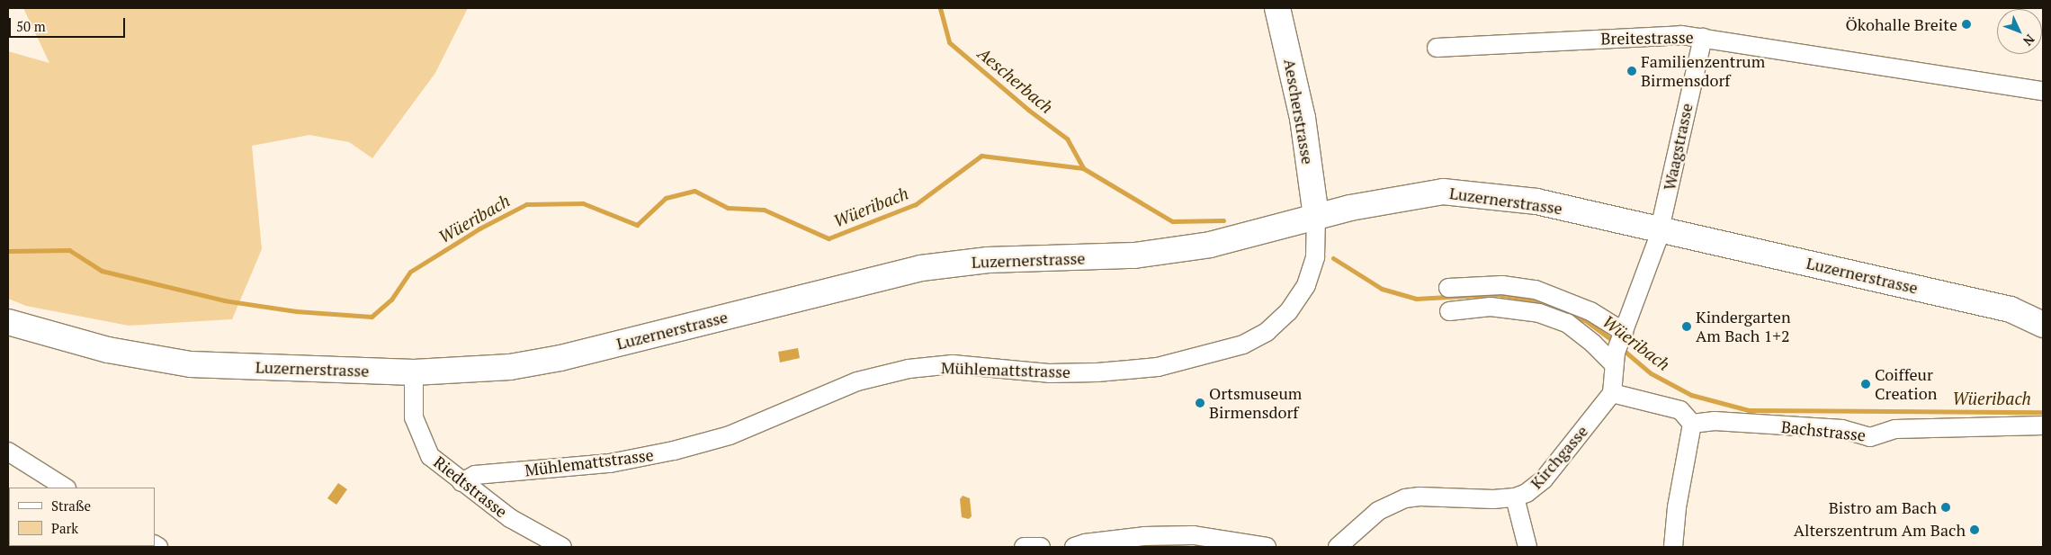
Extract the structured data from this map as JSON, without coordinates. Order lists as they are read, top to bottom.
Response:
{
  "streets": {
    "main road": ["Aescherstrasse", "Luzernerstrasse"],
    "street": [
      "Breitestrasse",
      "Waagstrasse",
      "Mühlemattstrasse",
      "Bachstrasse",
      "Kirchgasse",
      "Riedtstrasse"
    ]
  },
  "crossings": [
    ["Breitestrasse", "Waagstrasse"],
    ["Aescherstrasse", "Luzernerstrasse"],
    ["Aescherstrasse", "Mühlemattstrasse"],
    ["Waagstrasse", "Luzernerstrasse"],
    ["Luzernerstrasse", "Mühlemattstrasse"],
    ["Luzernerstrasse", "Riedtstrasse"],
    ["Mühlemattstrasse", "Riedtstrasse"]
  ],
  "water": ["Aescherbach", "Wüeribach"],
  "places": [
    "Ökohalle Breite",
    "Familienzentrum Birmensdorf",
    "Kindergarten Am Bach 1+2",
    "Coiffeur Creation",
    "Ortsmuseum Birmensdorf",
    "Bistro am Bach",
    "Alterszentrum Am Bach"
  ],
  "legend": ["Straße", "Park"],
  "scale_bar": "50 m",
  "north": "bottom right"
}
